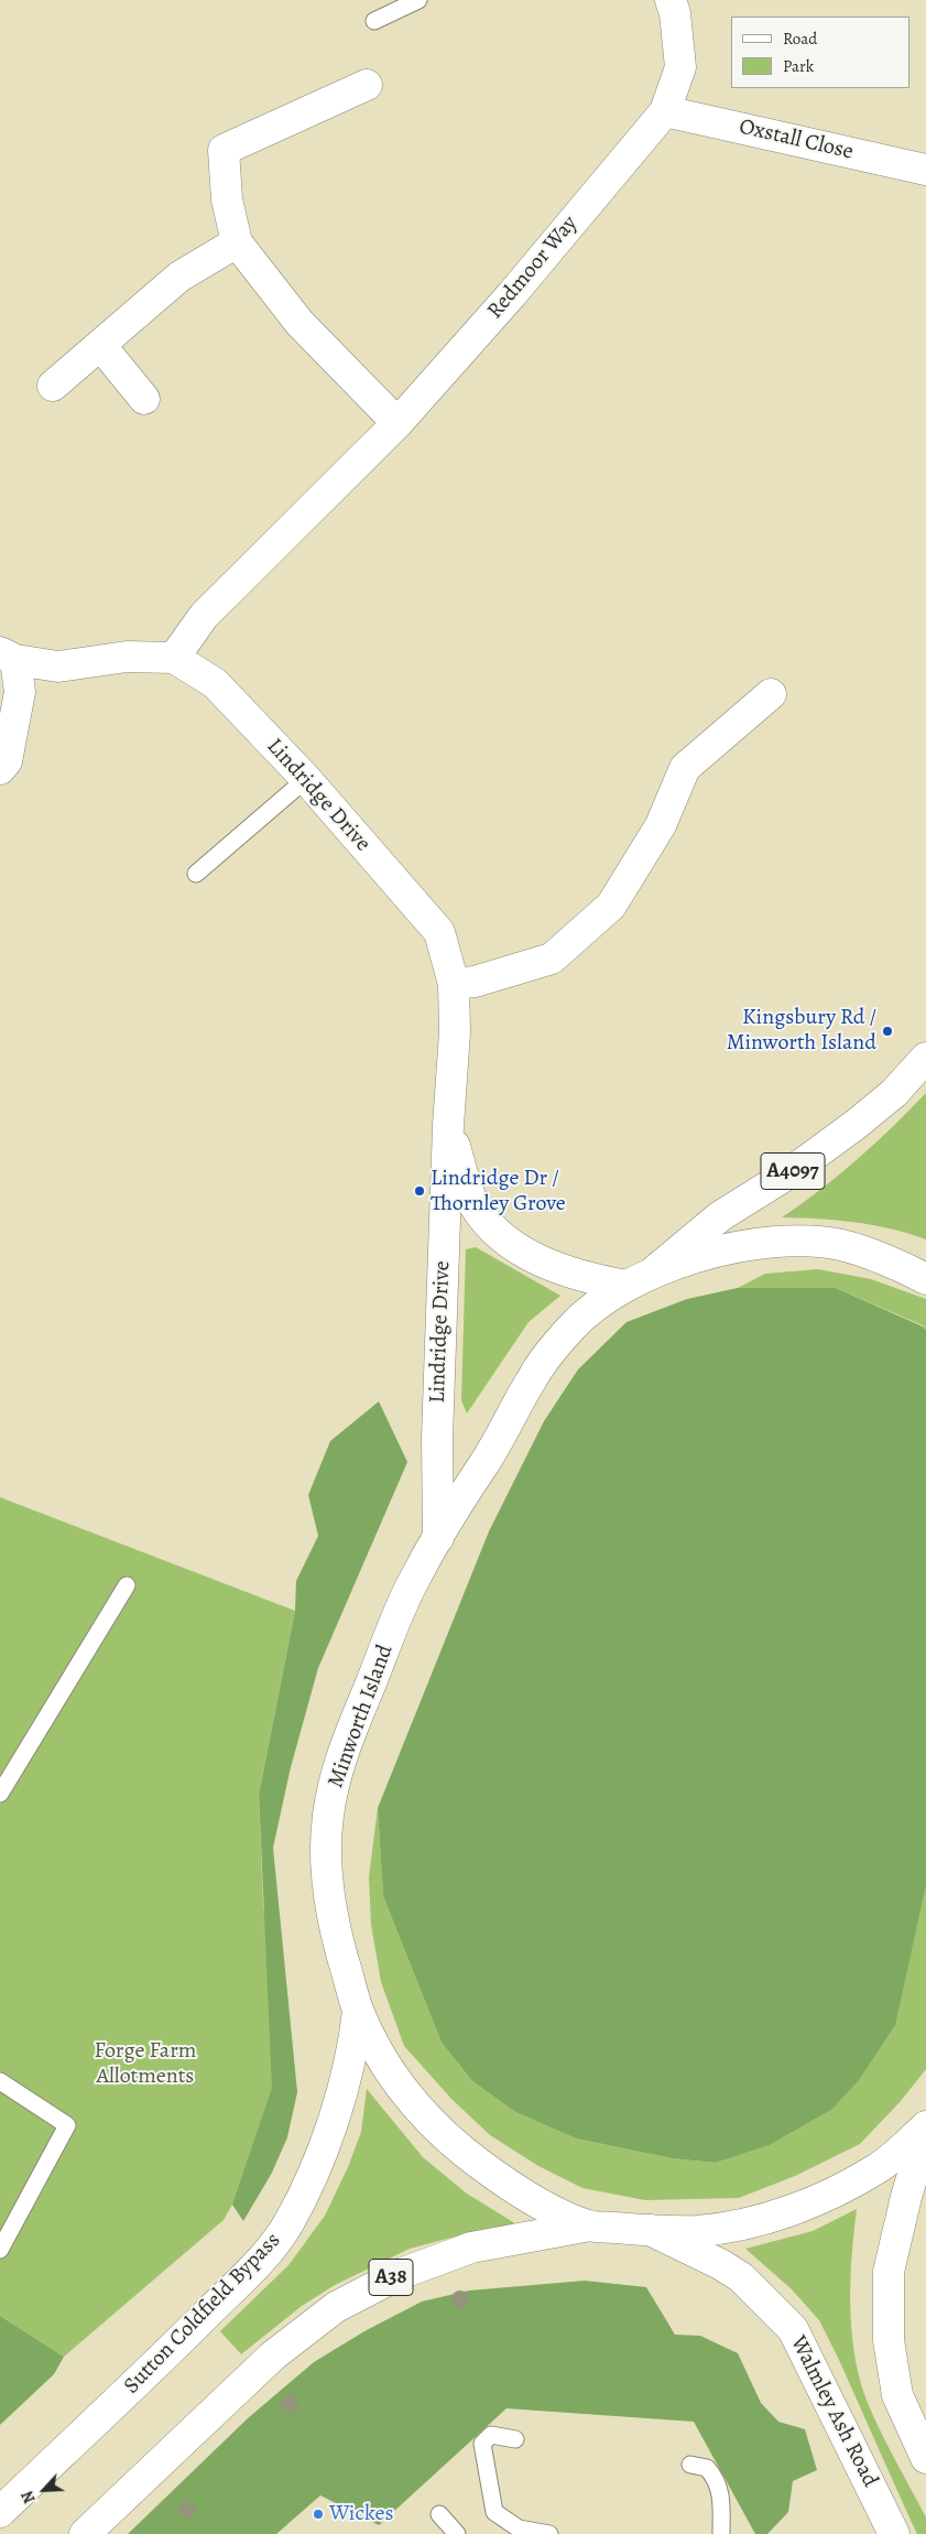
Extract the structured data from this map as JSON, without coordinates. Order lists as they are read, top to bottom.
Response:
{
  "streets": {
    "main road": [
      "Oxstall Close",
      "Redmoor Way",
      "Lindridge Drive",
      "A4097",
      "Minworth Island",
      "A38",
      "Sutton Coldfield Bypass",
      "Walmley Ash Road"
    ]
  },
  "crossings": [
    ["Oxstall Close", "Redmoor Way"],
    ["Redmoor Way", "Lindridge Drive"],
    ["Lindridge Drive", "A4097"],
    ["Lindridge Drive", "Minworth Island"],
    ["A4097", "Minworth Island"],
    ["Minworth Island", "A38"],
    ["Minworth Island", "Sutton Coldfield Bypass"],
    ["Minworth Island", "Walmley Ash Road"]
  ],
  "parks": ["Forge Farm Allotments"],
  "places": ["Kingsbury Rd / Minworth Island", "Lindridge Dr / Thornley Grove", "Wickes"],
  "legend": ["Road", "Park"],
  "north": "bottom left"
}
